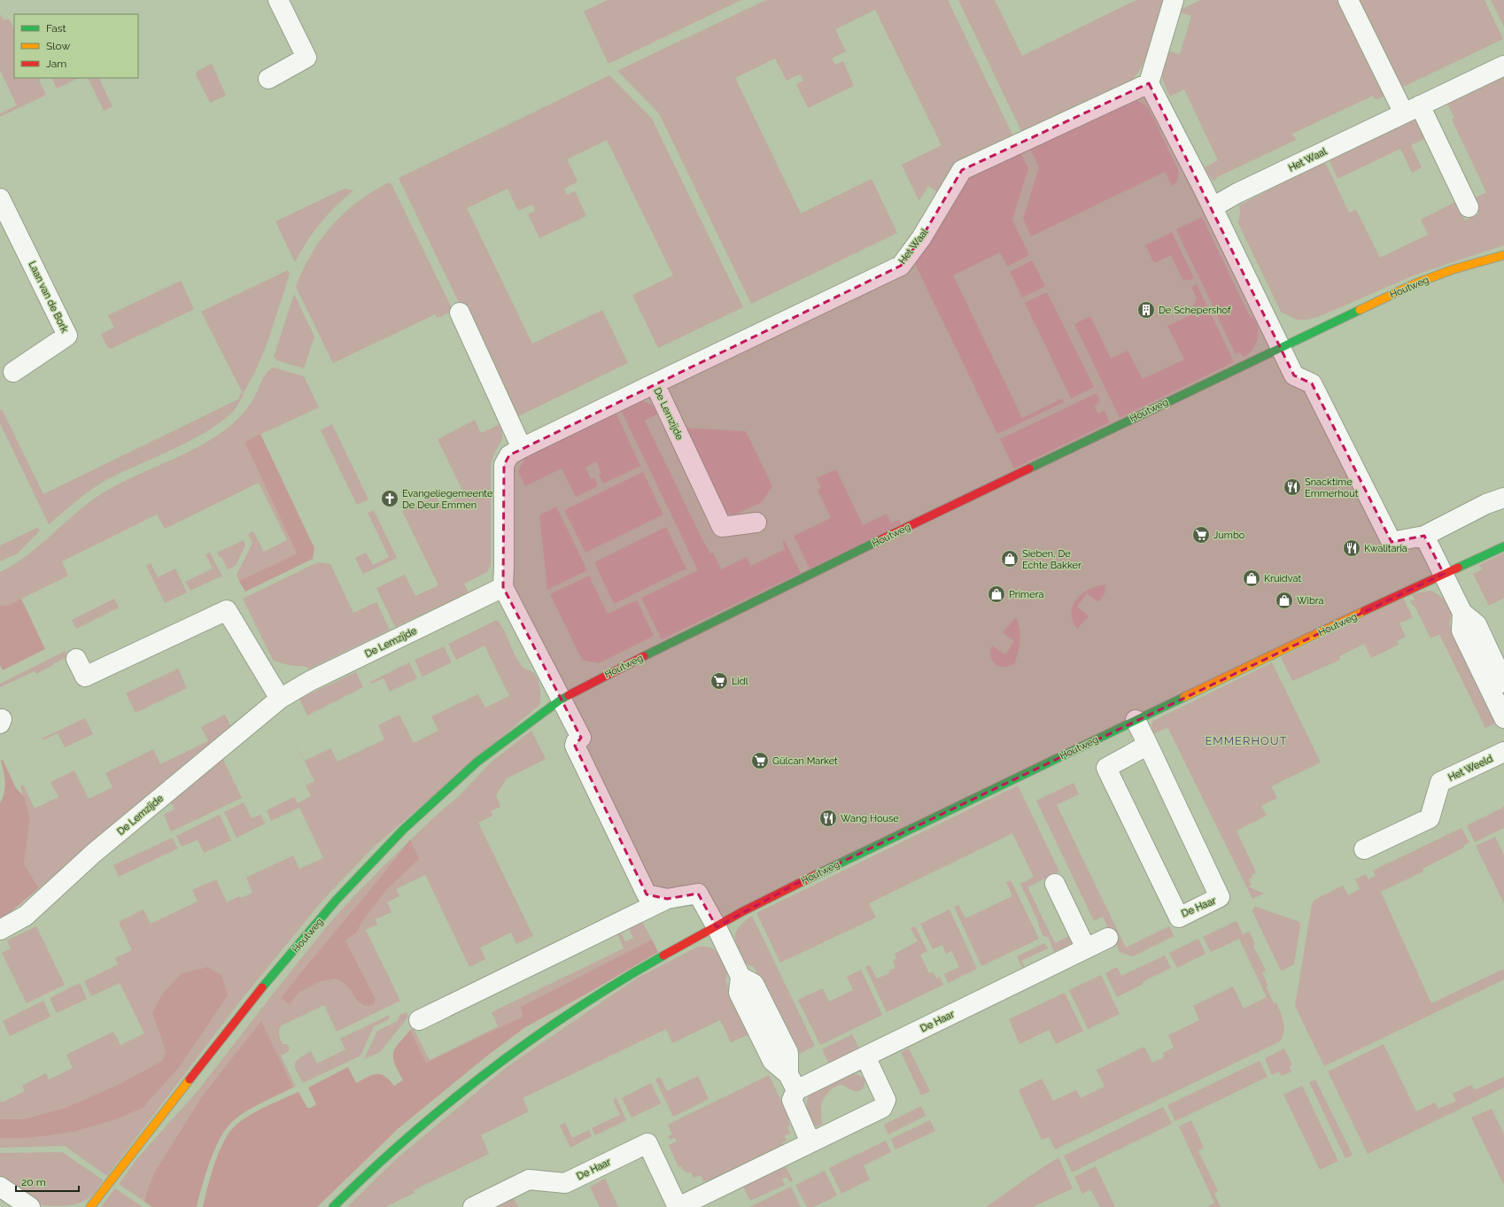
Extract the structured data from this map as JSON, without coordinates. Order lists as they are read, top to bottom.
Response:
{
  "streets": {
    "street": [
      "Het Waal",
      "Houtweg",
      "Laan van de Bork",
      "De Lemzijde",
      "Het Weeld",
      "De Haar"
    ]
  },
  "crossings": [
    ["Het Waal", "De Lemzijde"],
    ["Houtweg", "De Lemzijde"],
    ["Houtweg", "De Haar"]
  ],
  "districts": ["EMMERHOUT"],
  "places": {
    "building": ["De Schepershof"],
    "restaurant": ["Snacktime Emmerhout", "Kwalitaria", "Wang House"],
    "church": ["Evangeliegemeente De Deur Emmen"],
    "supermarket": ["Jumbo", "Lidl", "Gülcan Market"],
    "shop": [
      "Sieben, De Echte Bakker",
      "Kruidvat",
      "Primera",
      "Wibra"
    ]
  },
  "legend": ["Fast", "Slow", "Jam"],
  "scale_bar": "20 m"
}
